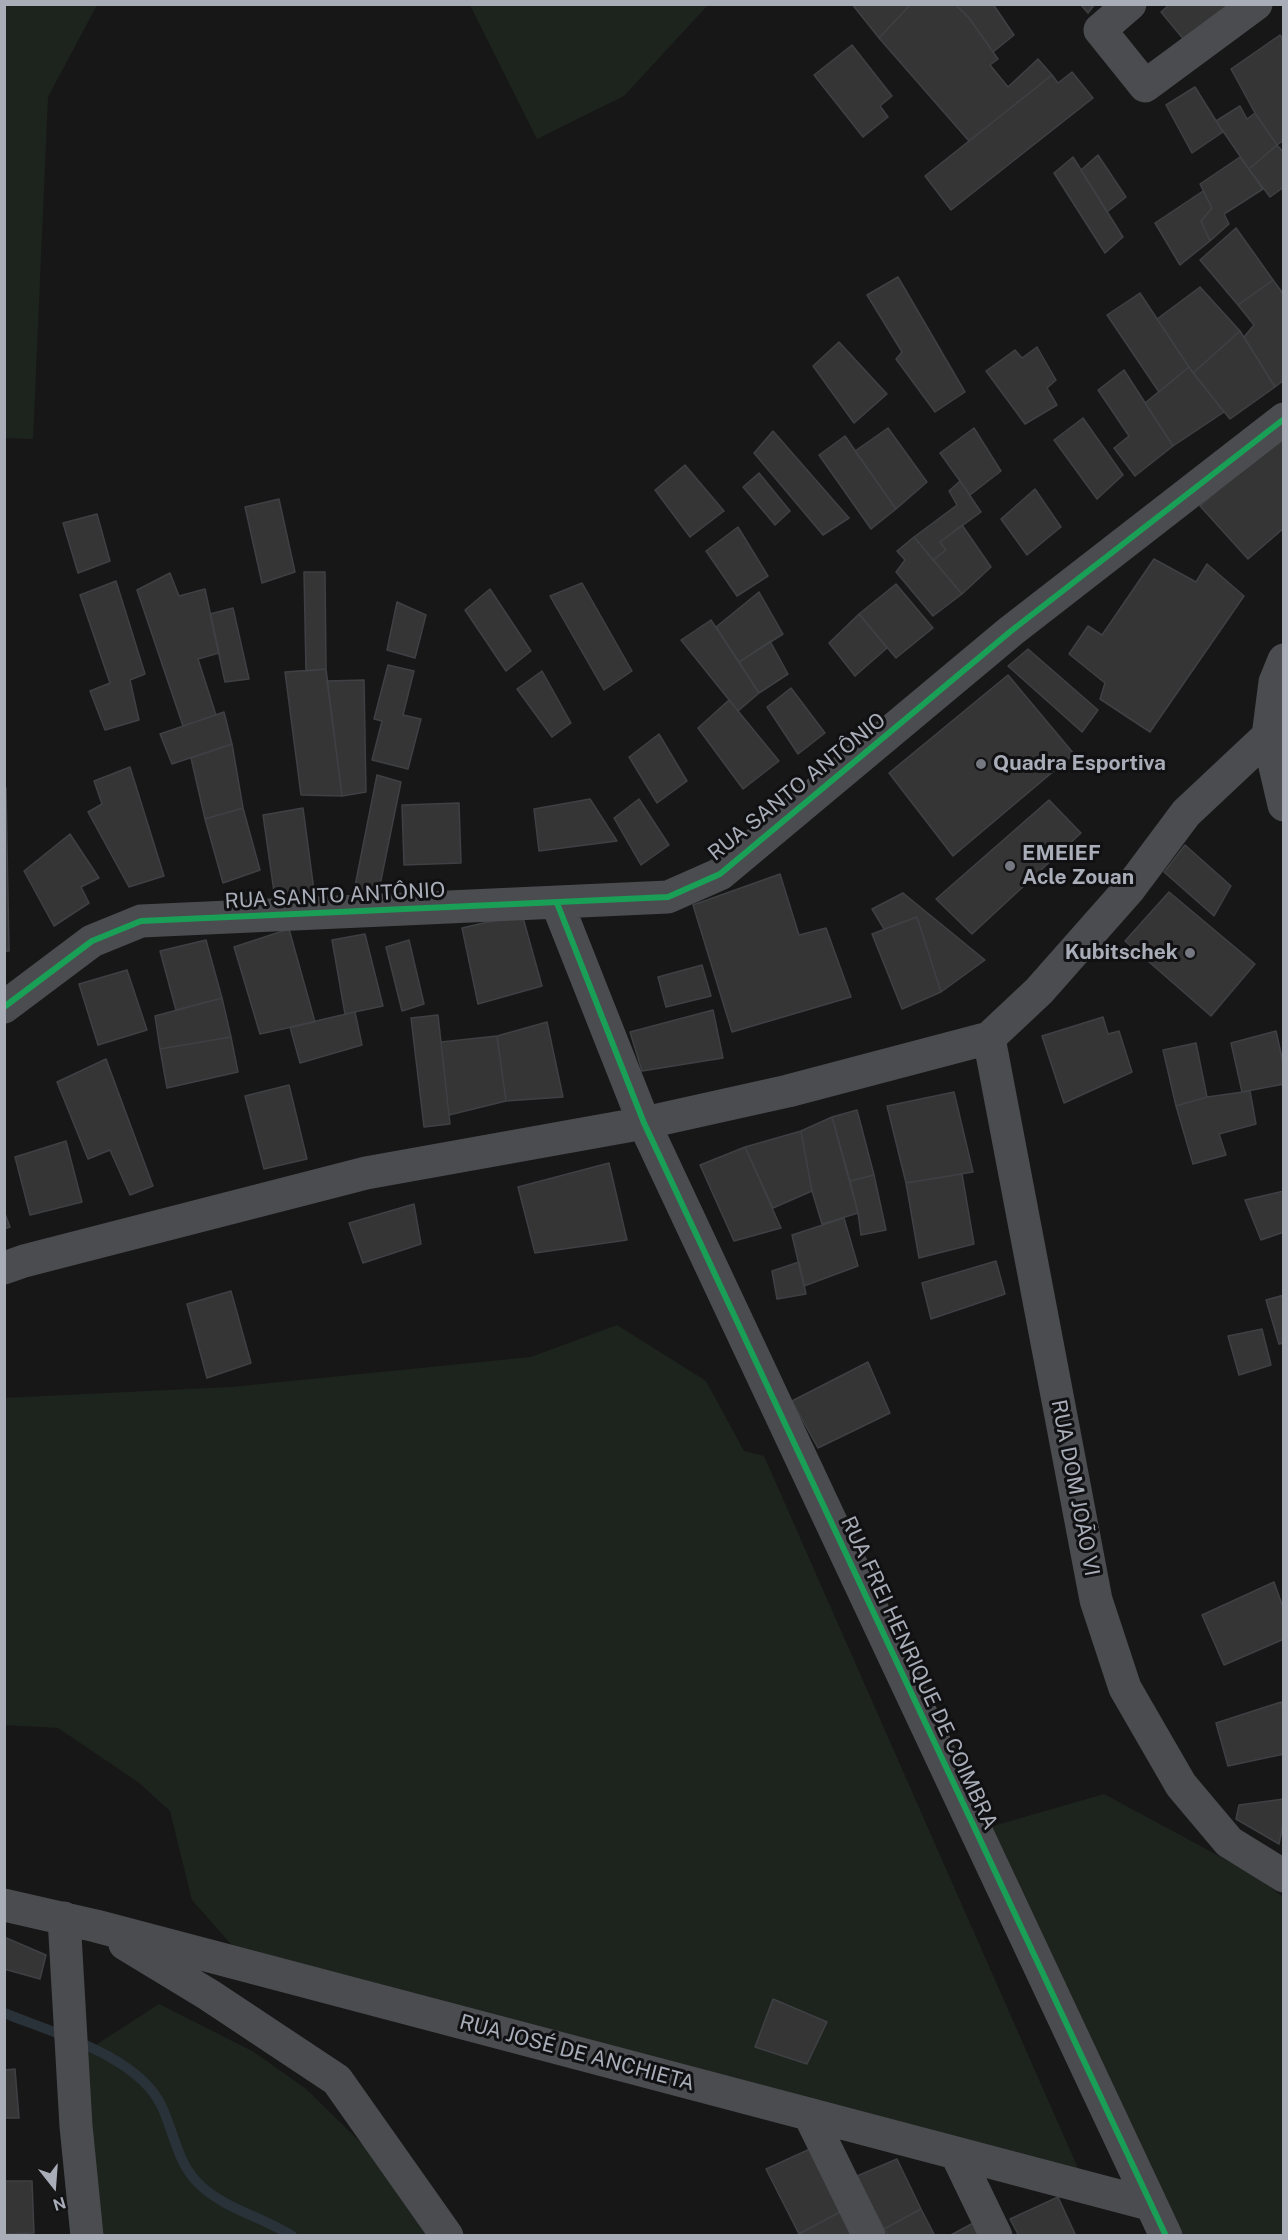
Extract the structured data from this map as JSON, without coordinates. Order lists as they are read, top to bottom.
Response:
{
  "streets": {
    "street": [
      "RUA SANTO ANTÔNIO",
      "RUA DOM JOÃO VI",
      "RUA FREI HENRIQUE DE COIMBRA",
      "RUA JOSÉ DE ANCHIETA"
    ]
  },
  "crossings": [
    ["RUA SANTO ANTÔNIO", "RUA FREI HENRIQUE DE COIMBRA"],
    ["RUA FREI HENRIQUE DE COIMBRA", "RUA JOSÉ DE ANCHIETA"]
  ],
  "places": ["Quadra Esportiva", "EMEIEF Acle Zouan", "Kubitschek"],
  "north": "bottom"
}
